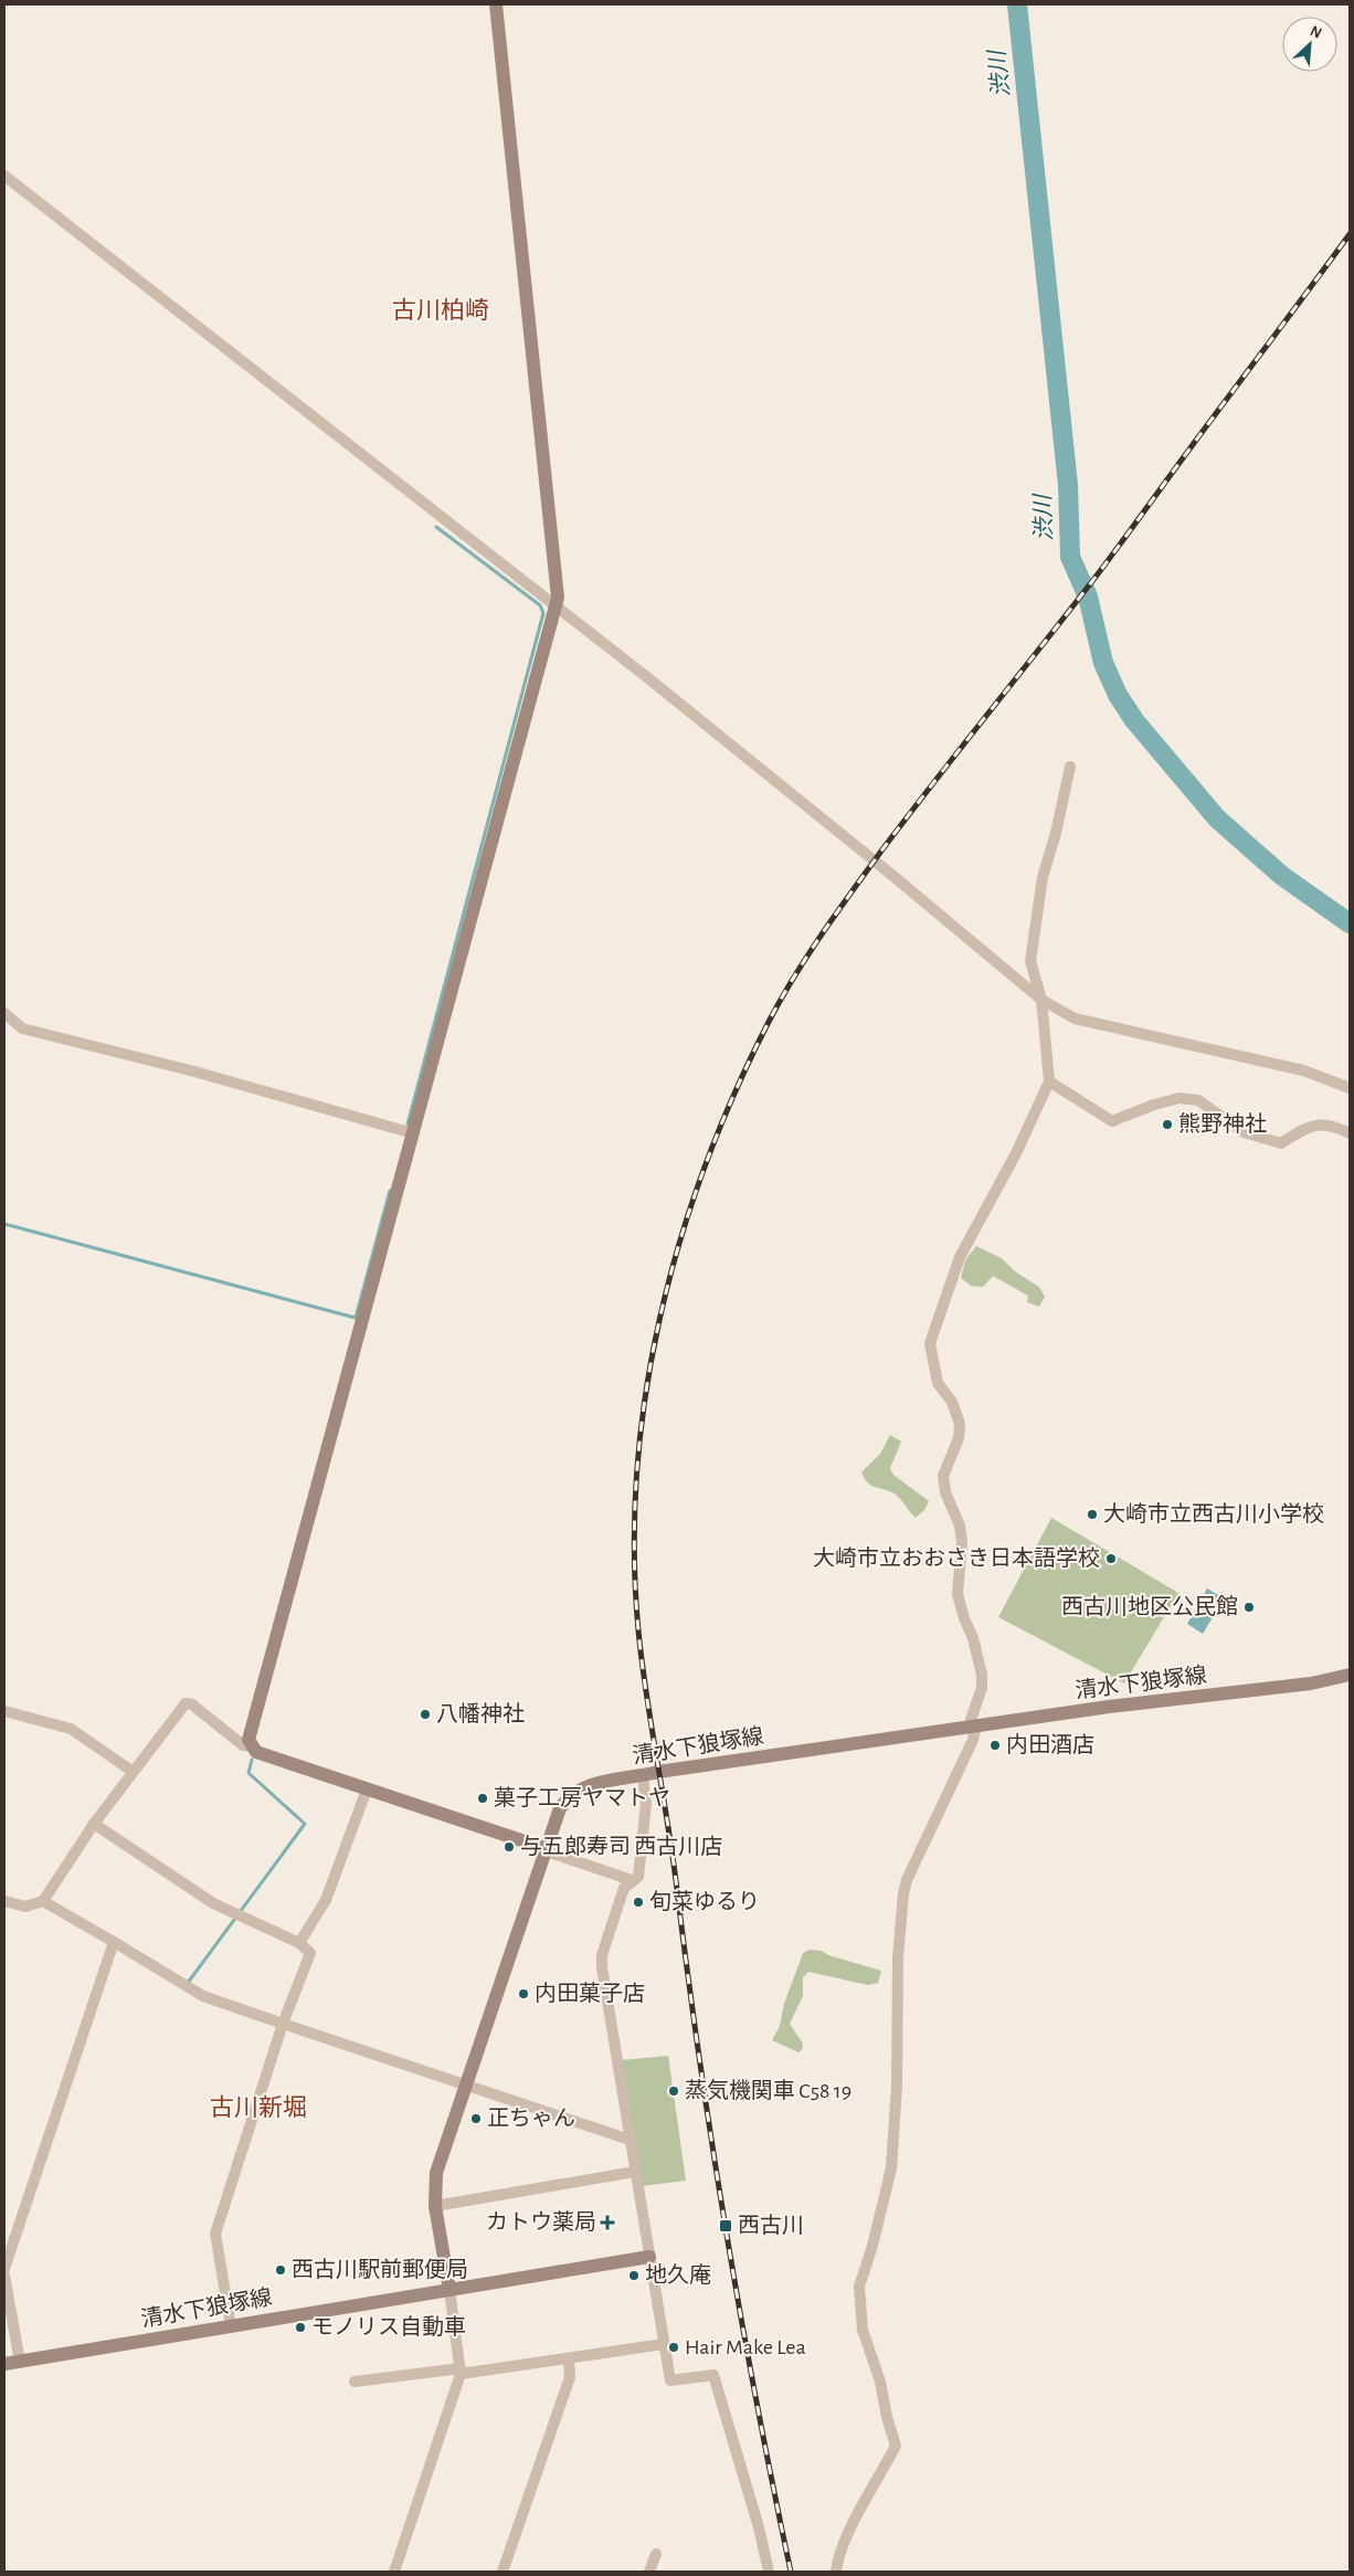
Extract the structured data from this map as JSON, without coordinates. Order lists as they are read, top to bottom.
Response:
{
  "streets": {
    "street": ["清水下狼塚線"]
  },
  "districts": ["古川柏崎", "古川新堀"],
  "water": ["渋川"],
  "places": {
    "other": [
      "熊野神社",
      "大崎市立西古川小学校",
      "大崎市立おおさき日本語学校",
      "西古川地区公民館",
      "八幡神社",
      "内田酒店",
      "菓子工房ヤマトヤ",
      "与五郎寿司 西古川店",
      "旬菜ゆるり",
      "内田菓子店",
      "蒸気機関車 C58 19",
      "正ちゃん",
      "西古川駅前郵便局",
      "地久庵",
      "モノリス自動車",
      "Hair Make Lea"
    ],
    "health": ["カトウ薬局"],
    "transit": ["西古川"]
  },
  "north": "top right"
}
